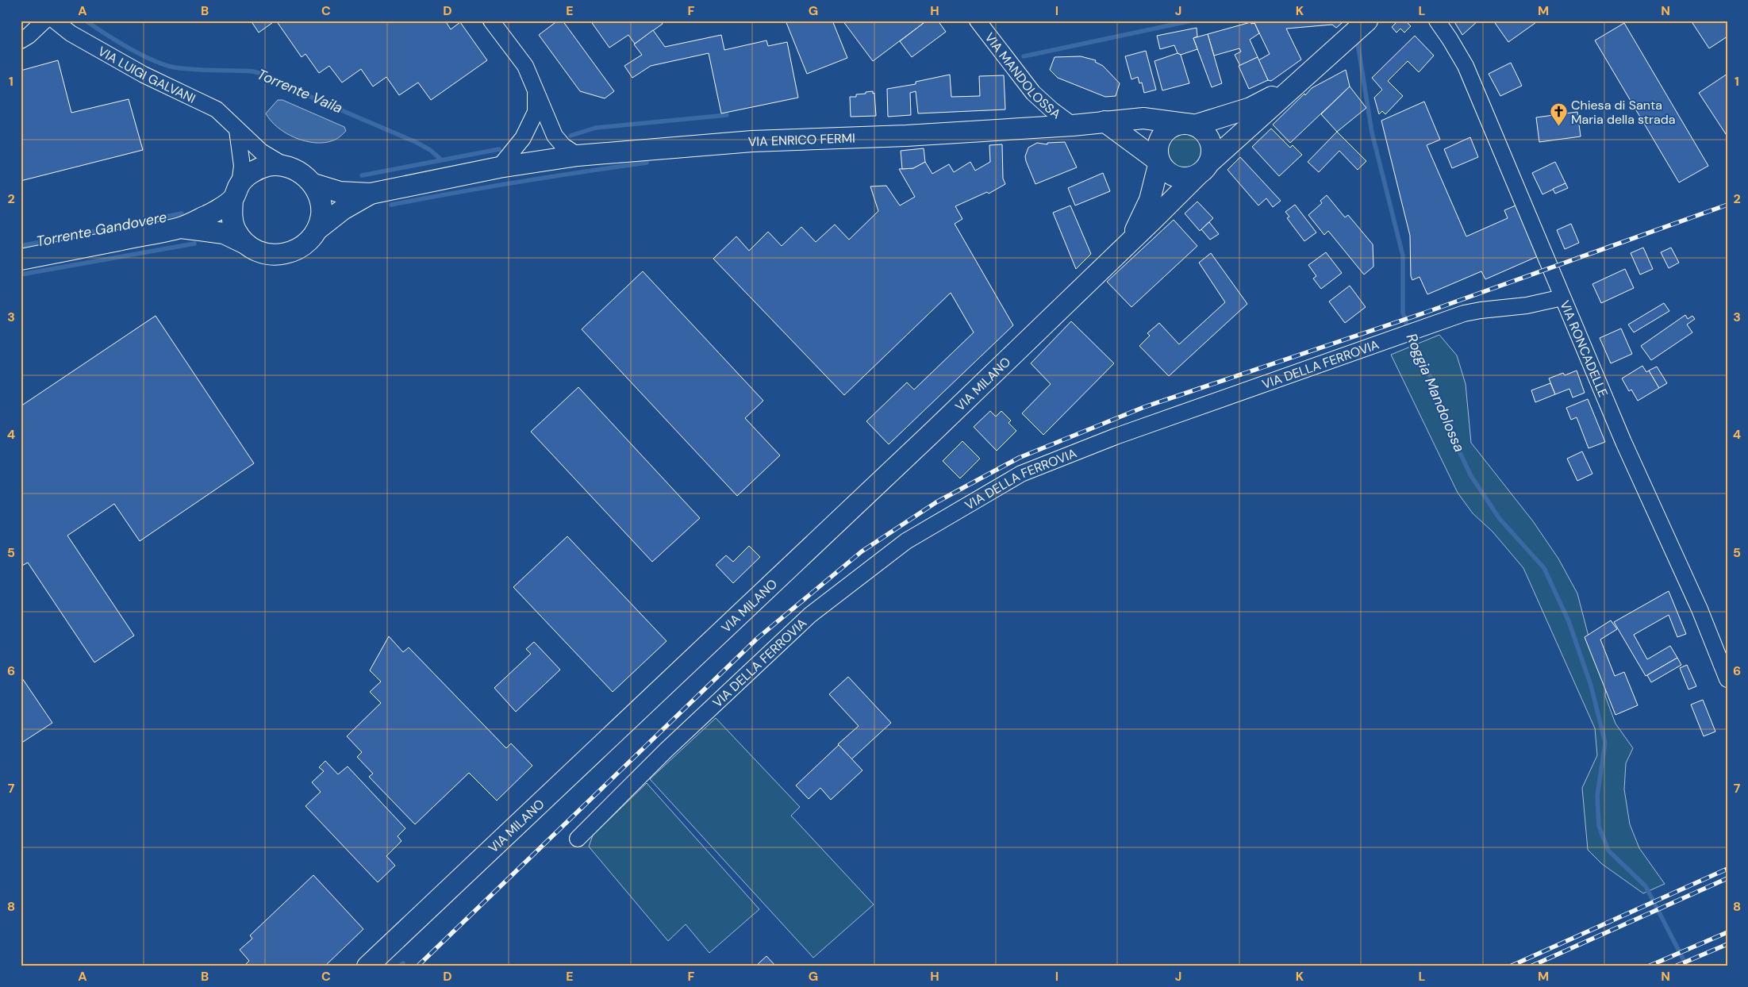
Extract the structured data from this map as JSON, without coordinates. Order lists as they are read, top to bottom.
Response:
{
  "streets": {
    "main road": ["VIA ENRICO FERMI", "VIA MILANO"],
    "street": [
      "VIA LUIGI GALVANI",
      "VIA MANDOLOSSA",
      "VIA RONCADELLE",
      "VIA DELLA FERROVIA"
    ]
  },
  "crossings": [
    ["VIA MANDOLOSSA", "VIA ENRICO FERMI"],
    ["VIA ENRICO FERMI", "VIA MILANO"],
    ["VIA RONCADELLE", "VIA DELLA FERROVIA"]
  ],
  "water": ["Torrente Vaila", "Torrente Gandovere", "Roggia Mandolossa"],
  "places": {
    "church": ["Chiesa di Santa Maria della strada"]
  },
  "grid": {
    "columns": [
      "A",
      "B",
      "C",
      "D",
      "E",
      "F",
      "G",
      "H",
      "I",
      "J",
      "K",
      "L",
      "M",
      "N"
    ],
    "rows": [
      "1",
      "2",
      "3",
      "4",
      "5",
      "6",
      "7",
      "8"
    ]
  }
}
